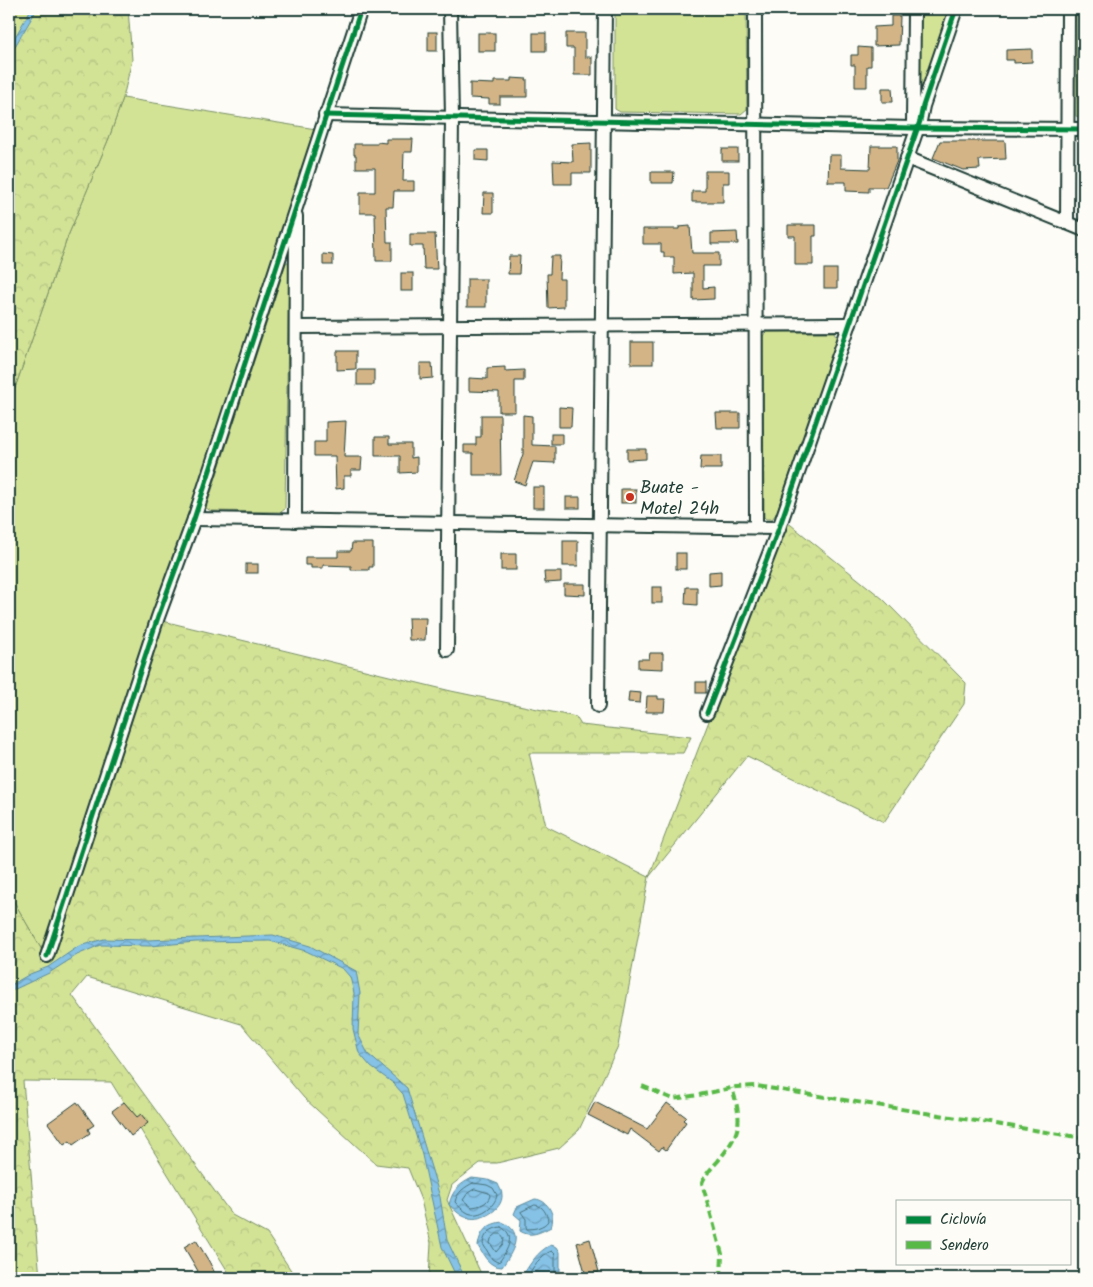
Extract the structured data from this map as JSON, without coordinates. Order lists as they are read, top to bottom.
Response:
{
  "places": ["Buate - Motel 24h"],
  "legend": ["Ciclovía", "Sendero"]
}
